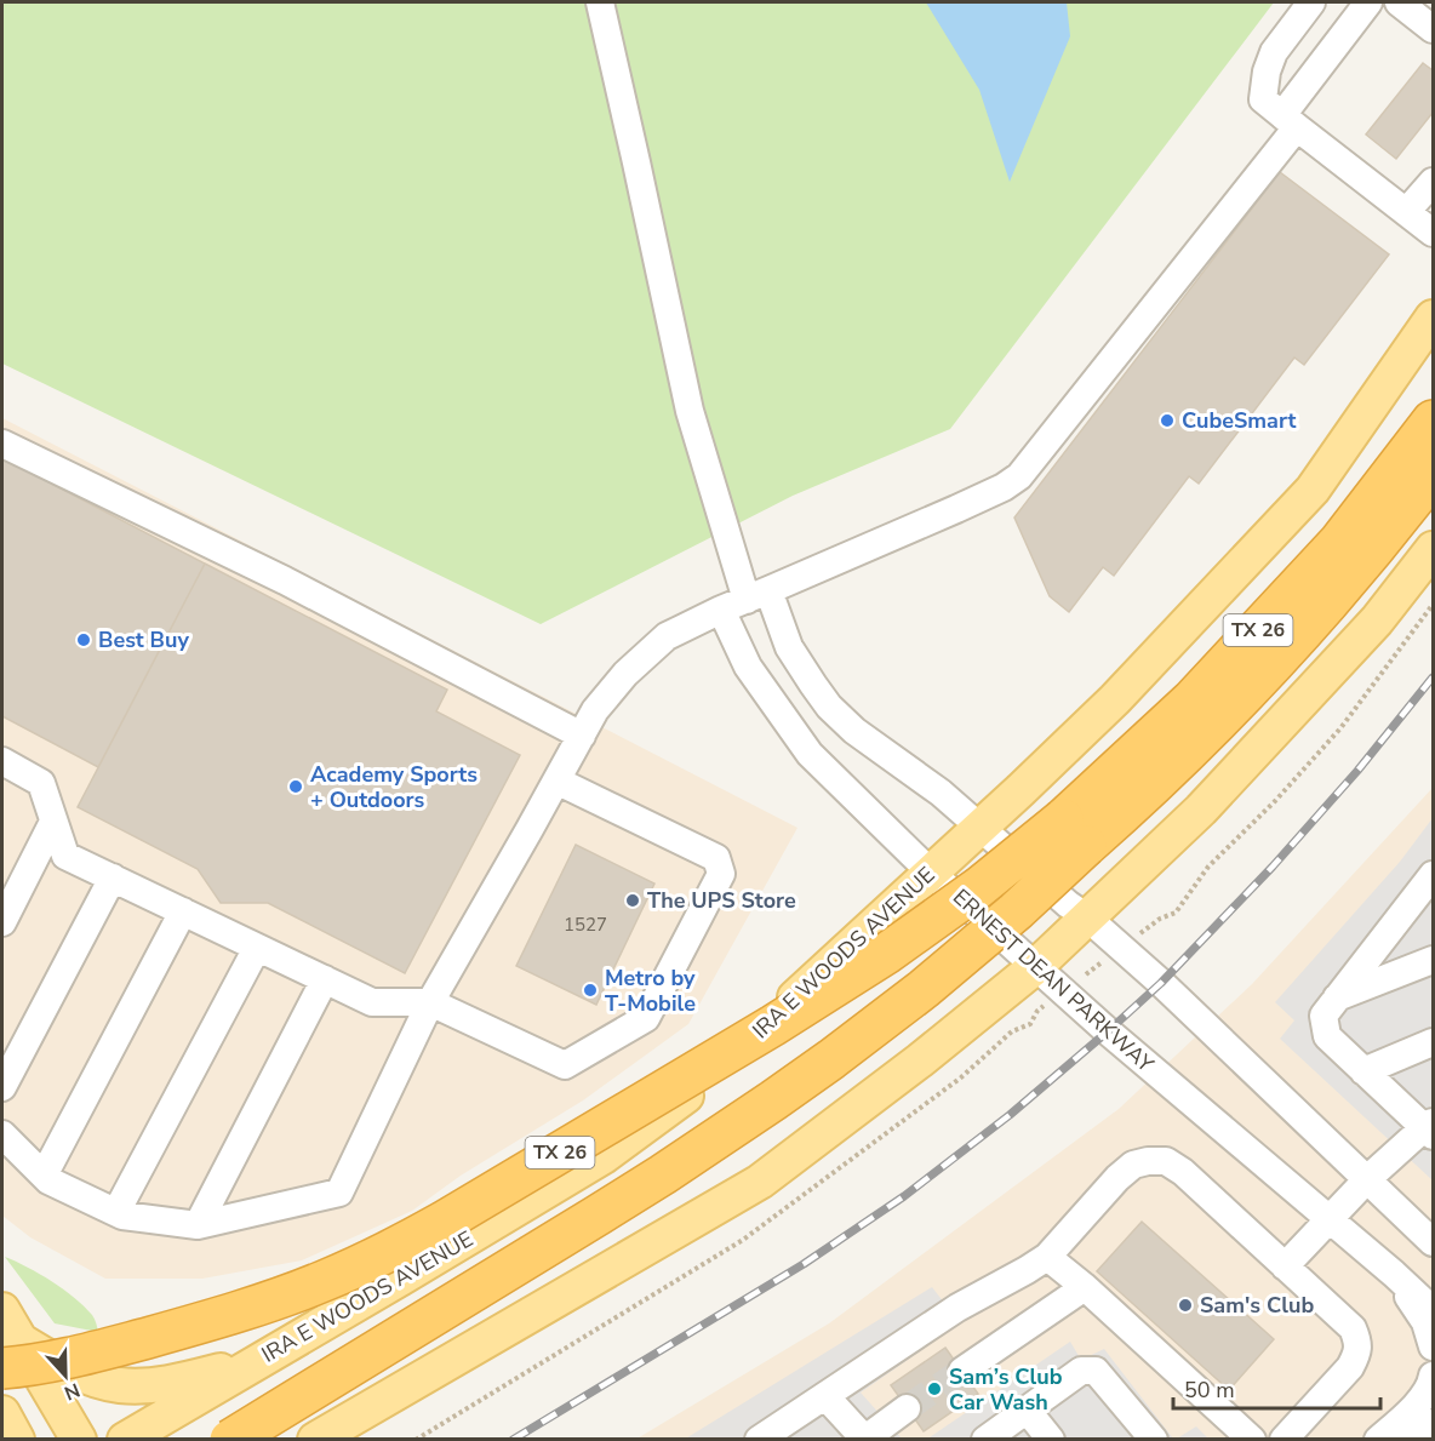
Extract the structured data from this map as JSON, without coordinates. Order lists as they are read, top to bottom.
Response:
{
  "streets": {
    "highway": ["TX 26"],
    "main road": ["IRA E WOODS AVENUE"],
    "street": ["ERNEST DEAN PARKWAY"]
  },
  "crossings": [
    ["IRA E WOODS AVENUE", "ERNEST DEAN PARKWAY"]
  ],
  "places": [
    "CubeSmart",
    "Best Buy",
    "Academy Sports + Outdoors",
    "The UPS Store",
    "Metro by T-Mobile",
    "Sam's Club",
    "Sam’s Club Car Wash"
  ],
  "house_numbers": ["1527"],
  "scale_bar": "50 m",
  "north": "bottom"
}
